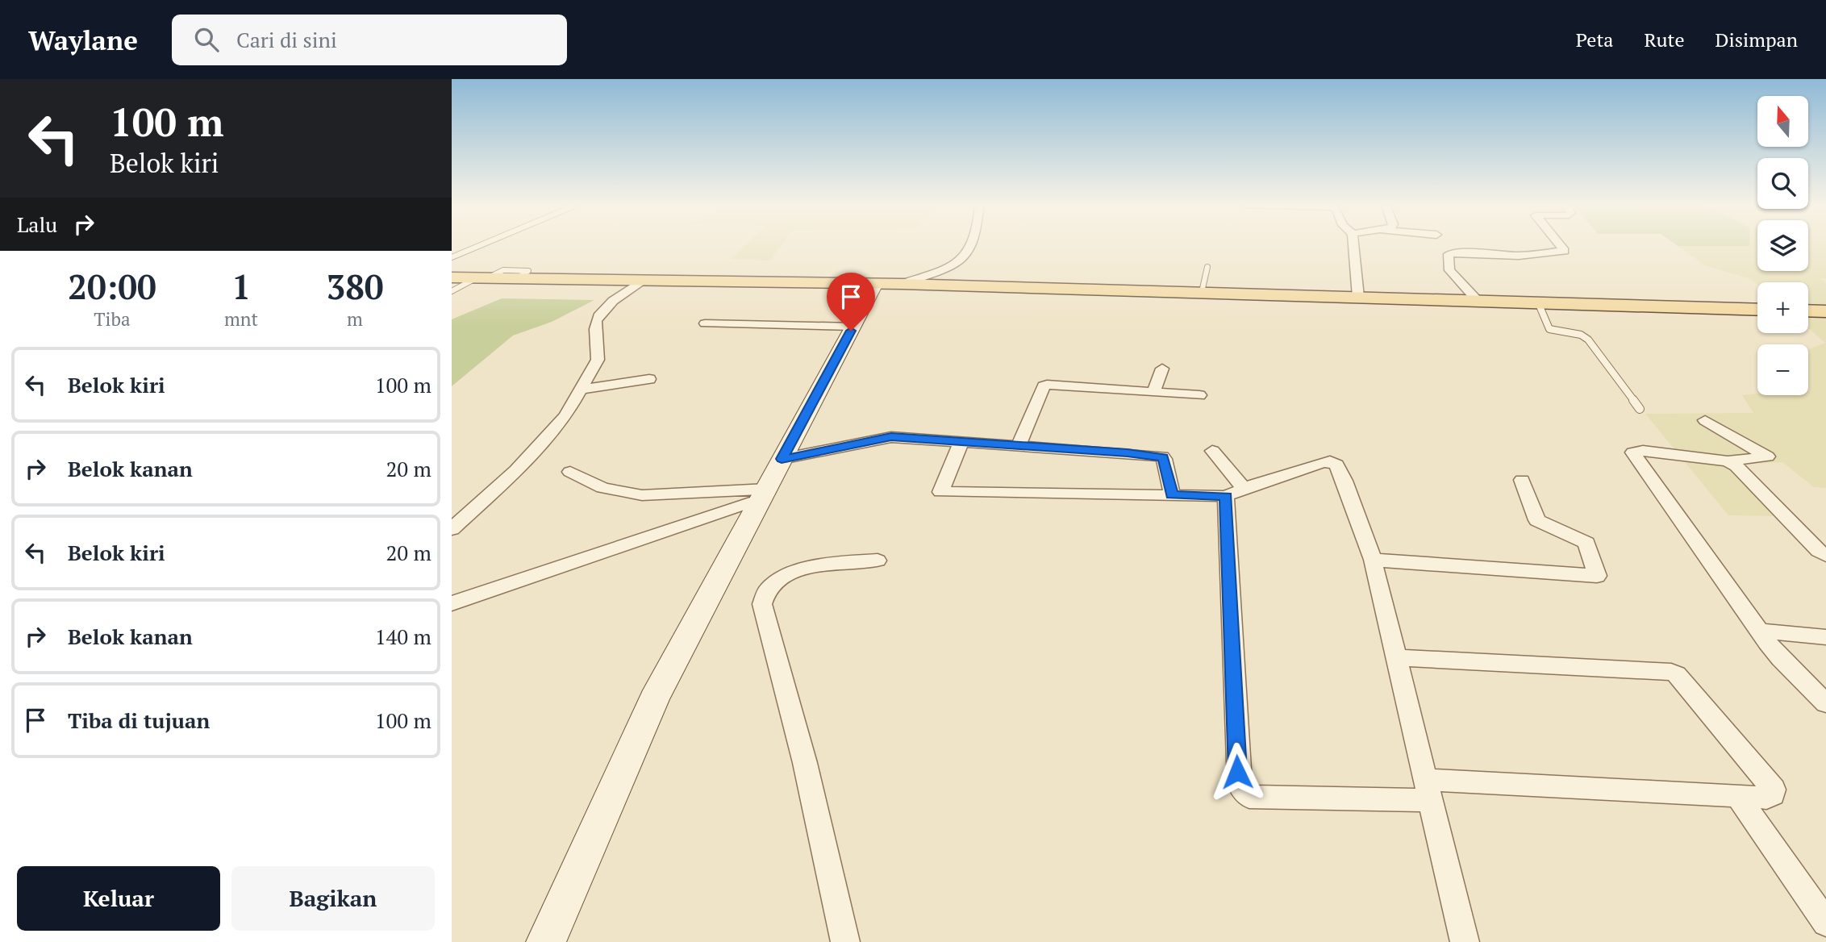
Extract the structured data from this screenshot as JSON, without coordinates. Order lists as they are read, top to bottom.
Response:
{
  "north": "top",
  "page": {
    "header": "Waylane",
    "search": "Cari di sini",
    "nav": ["Peta", "Rute", "Disimpan"],
    "turn": ["100 m", "Belok kiri"],
    "map_buttons": ["+", "−"],
    "then": "Lalu",
    "eta": [
      "20:00",
      "Tiba",
      "1",
      "mnt",
      "380",
      "m"
    ],
    "list": [
      {
        "name": "Belok kiri",
        "value": "100 m"
      },
      {
        "name": "Belok kanan",
        "value": "20 m"
      },
      {
        "name": "Belok kiri",
        "value": "20 m"
      },
      {
        "name": "Belok kanan",
        "value": "140 m"
      },
      {
        "name": "Tiba di tujuan",
        "value": "100 m"
      }
    ],
    "buttons": ["Keluar", "Bagikan"]
  }
}
